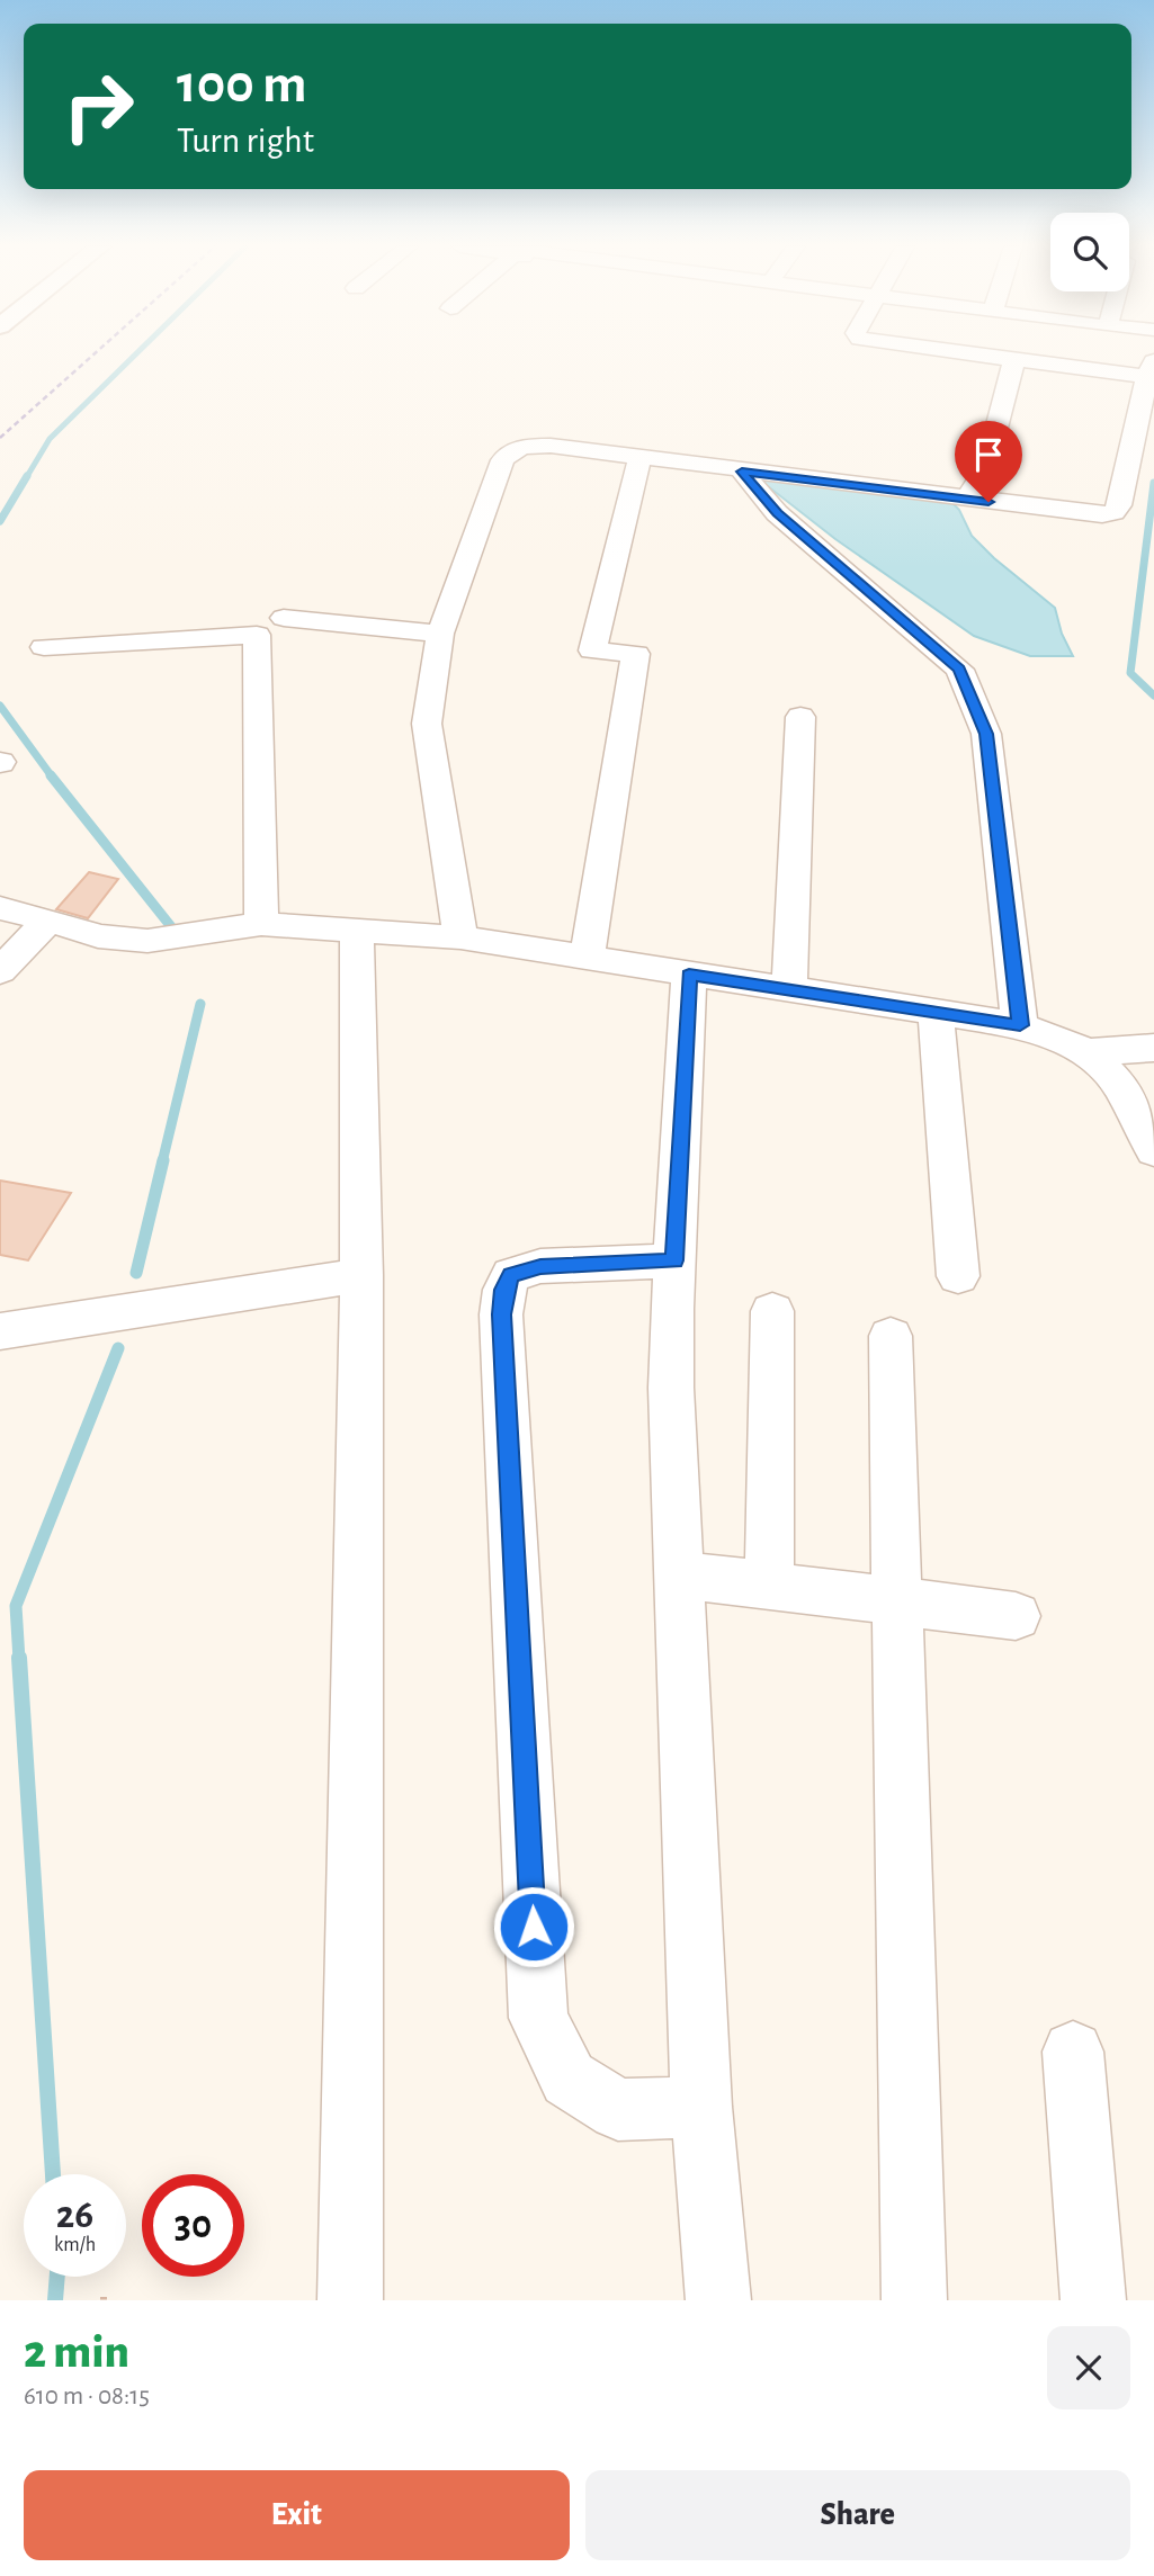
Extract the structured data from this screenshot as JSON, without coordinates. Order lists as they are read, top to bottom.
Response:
{
  "page": {
    "turn": ["100 m", "Turn right"],
    "speed": "26 km/h",
    "limit": "30",
    "heading": ["2 min", "610 m · 08:15"],
    "buttons": ["Exit", "Share"]
  }
}
